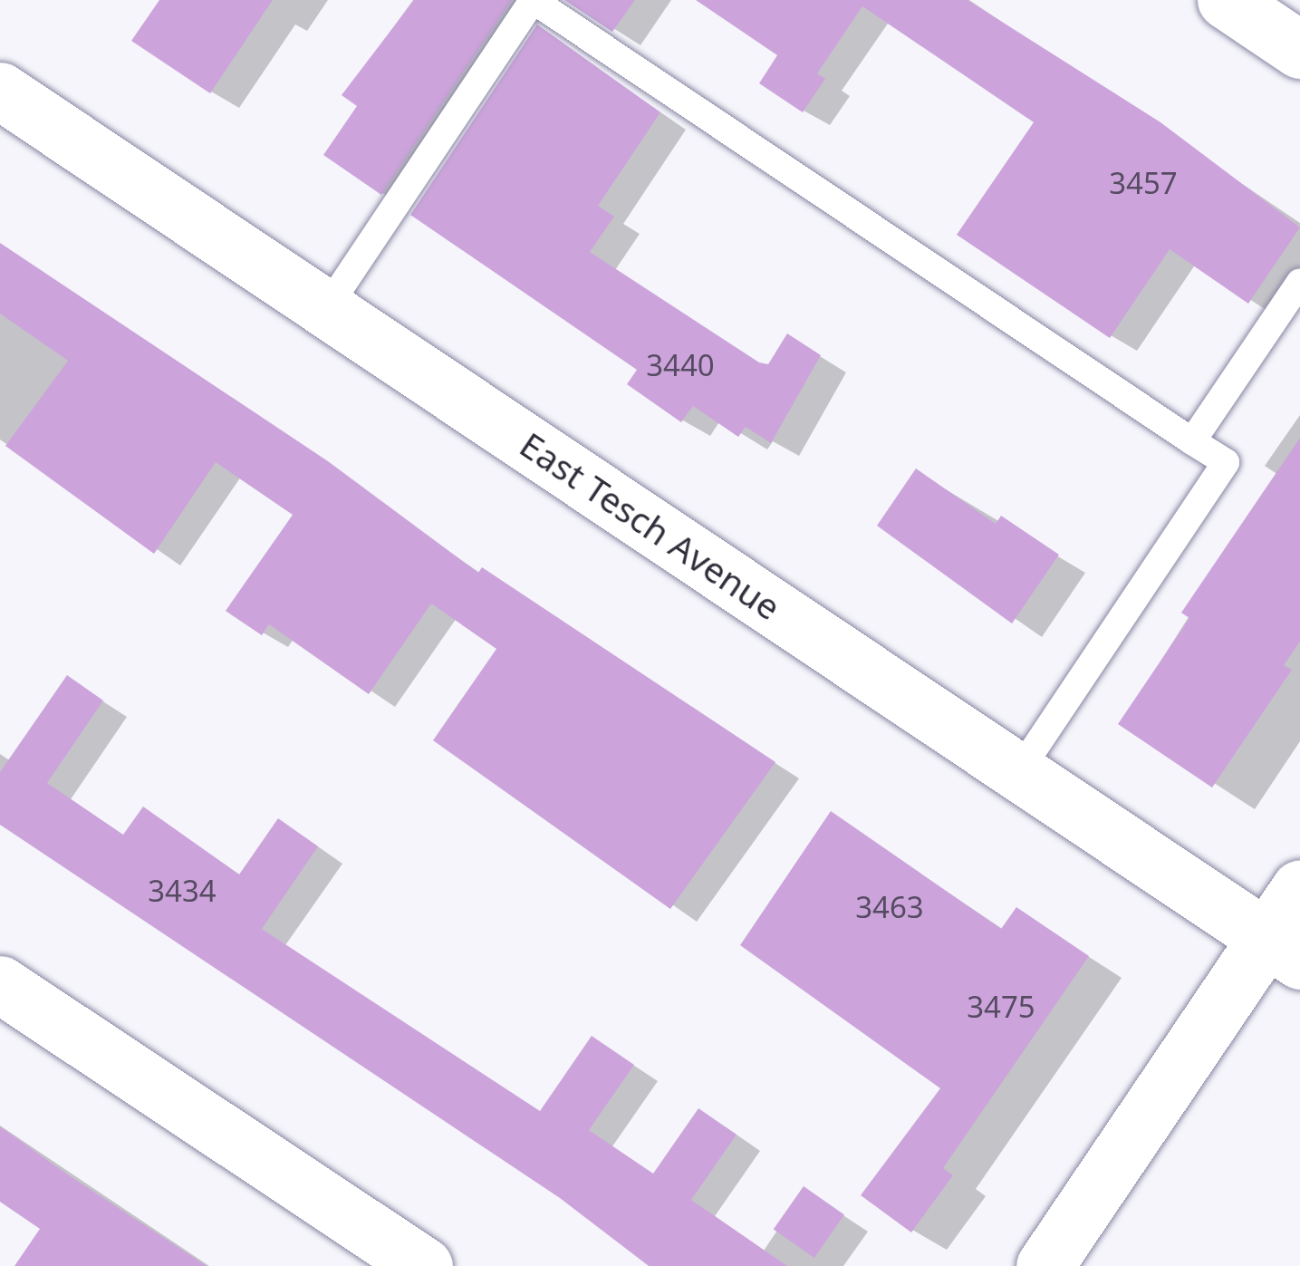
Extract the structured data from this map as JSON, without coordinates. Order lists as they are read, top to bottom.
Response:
{
  "streets": {
    "street": ["East Tesch Avenue"]
  },
  "house_numbers": [
    "3457",
    "3440",
    "3434",
    "3463",
    "3475"
  ]
}
